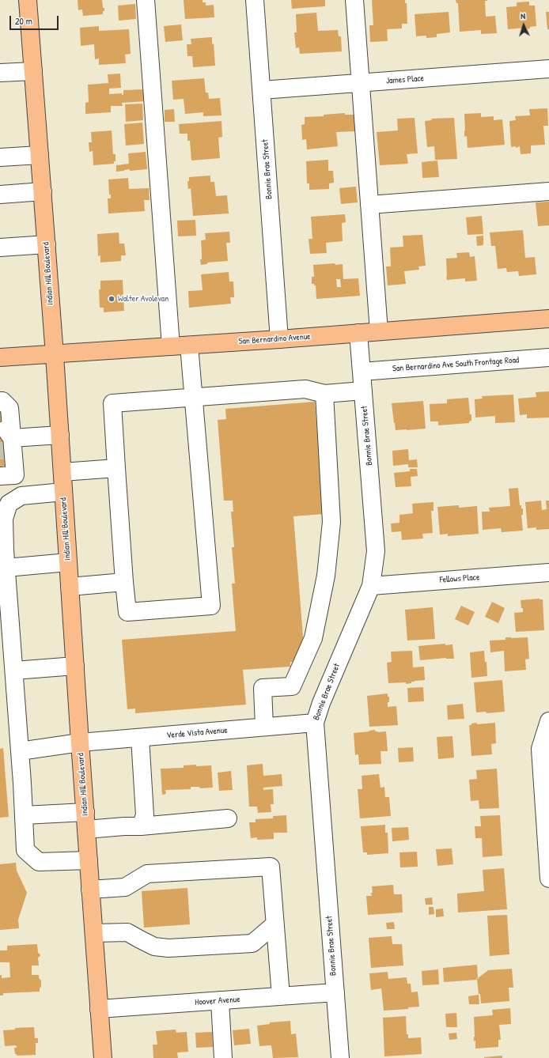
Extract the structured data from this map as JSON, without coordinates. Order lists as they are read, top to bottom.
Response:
{
  "streets": {
    "main road": ["Indian Hill Boulevard", "San Bernardino Avenue"],
    "street": [
      "James Place",
      "Bonnie Brae Street",
      "San Bernardino Ave South Frontage Road",
      "Fellows Place",
      "Verde Vista Avenue",
      "Hoover Avenue"
    ]
  },
  "crossings": [
    ["James Place", "Bonnie Brae Street"],
    ["Bonnie Brae Street", "San Bernardino Avenue"],
    ["Bonnie Brae Street", "San Bernardino Ave South Frontage Road"],
    ["Bonnie Brae Street", "Fellows Place"],
    ["Bonnie Brae Street", "Verde Vista Avenue"],
    ["Bonnie Brae Street", "Hoover Avenue"],
    ["Indian Hill Boulevard", "San Bernardino Avenue"],
    ["Indian Hill Boulevard", "Verde Vista Avenue"],
    ["Indian Hill Boulevard", "Hoover Avenue"]
  ],
  "places": ["Walter Avolevan"],
  "scale_bar": "20 m",
  "north": "top"
}
